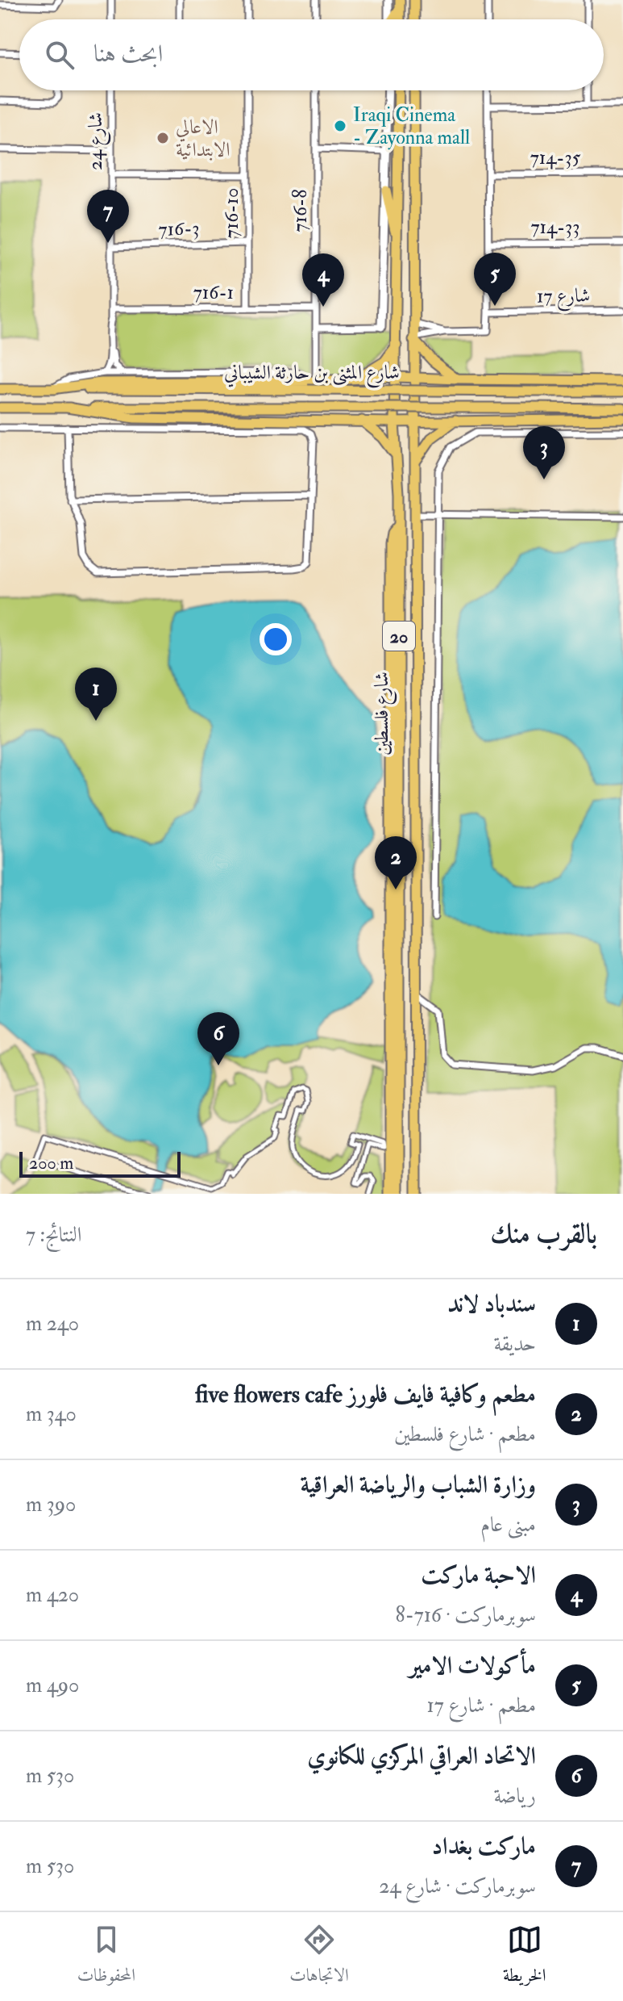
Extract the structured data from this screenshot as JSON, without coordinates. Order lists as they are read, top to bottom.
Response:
{
  "streets": {
    "main road": ["شارع المثنى بن حارثة الشيباني", "20", "شارع فلسطين"],
    "street": [
      "شارع 24",
      "714-35",
      "716-8",
      "716-10",
      "714-33",
      "716-3",
      "716-1",
      "شارع 17"
    ]
  },
  "crossings": [
    ["شارع 24", "716-3"],
    ["شارع 24", "716-1"],
    ["716-8", "716-1"],
    ["716-8", "شارع المثنى بن حارثة الشيباني"],
    ["716-10", "716-3"],
    ["716-10", "716-1"]
  ],
  "places": ["Iraqi Cinema - Zayonna mall", "الاعالي الابتدائية"],
  "scale_bar": "200 m",
  "page": {
    "search": "ابحث هنا",
    "pins": [
      "7",
      "5",
      "4",
      "3",
      "1",
      "2",
      "6"
    ],
    "scale": "200 m",
    "heading": ["بالقرب منك", "النتائج: 7"],
    "list": [
      {
        "mark": "1",
        "name": "سندباد لاند",
        "note": "حديقة",
        "value": "240 m"
      },
      {
        "mark": "2",
        "name": "مطعم وكافية فايف فلورز five flowers cafe",
        "note": "مطعم · شارع فلسطين",
        "value": "340 m"
      },
      {
        "mark": "3",
        "name": "وزارة الشباب والرياضة العراقية",
        "note": "مبنى عام",
        "value": "390 m"
      },
      {
        "mark": "4",
        "name": "الاحبة ماركت",
        "note": "سوبرماركت · 716-8",
        "value": "420 m"
      },
      {
        "mark": "5",
        "name": "مأكولات الامير",
        "note": "مطعم · شارع 17",
        "value": "490 m"
      },
      {
        "mark": "6",
        "name": "الاتحاد العراقي المركزي للكانوي",
        "note": "رياضة",
        "value": "530 m"
      },
      {
        "mark": "7",
        "name": "ماركت بغداد",
        "note": "سوبرماركت · شارع 24",
        "value": "530 m"
      }
    ],
    "nav": ["الخريطة", "الاتجاهات", "المحفوظات"]
  }
}
